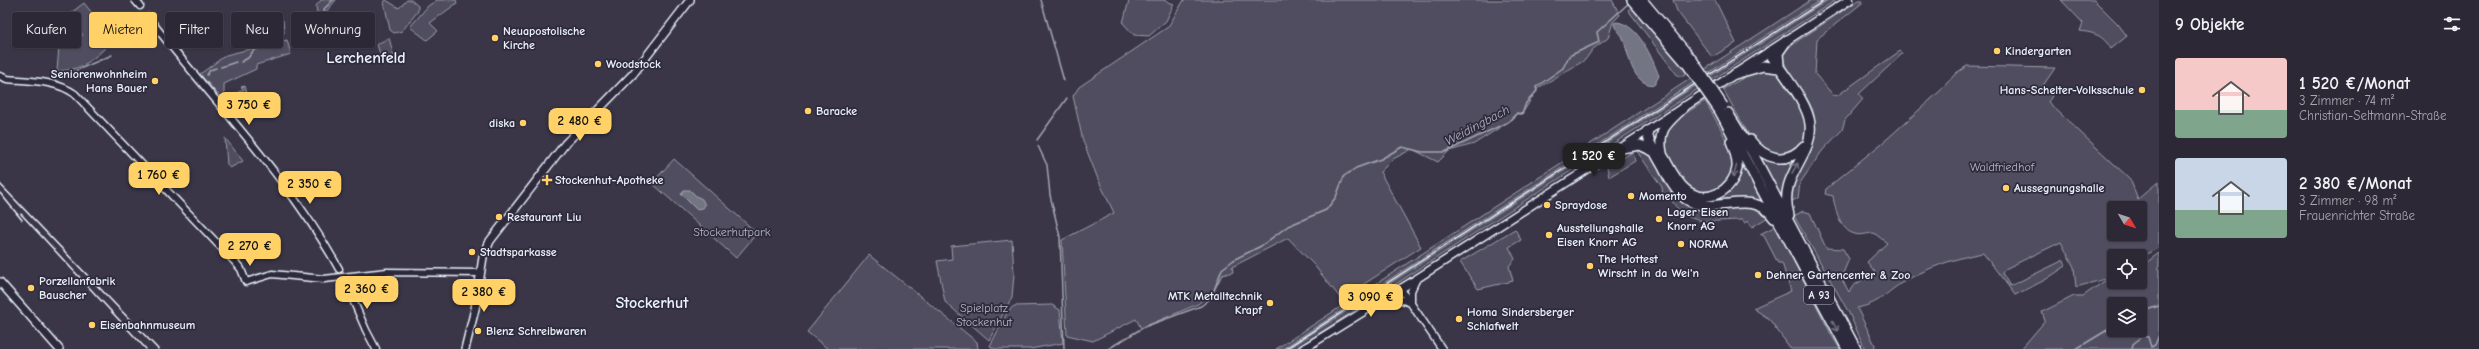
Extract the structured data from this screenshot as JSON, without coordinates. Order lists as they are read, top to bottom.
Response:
{
  "streets": {
    "highway": ["A 93"]
  },
  "districts": ["Lerchenfeld", "Stockerhut"],
  "water": ["Weidingbach"],
  "parks": ["Waldfriedhof", "Stockerhutpark", "Spielplatz Stockenhut"],
  "places": {
    "other": [
      "Neuapostolische Kirche",
      "Kindergarten",
      "Woodstock",
      "Seniorenwohnheim Hans Bauer",
      "Hans-Schelter-Volksschule",
      "Baracke",
      "diska",
      "Aussegnungshalle",
      "Momento",
      "Spraydose",
      "Restaurant Liu",
      "Lager Eisen Knorr AG",
      "Ausstellungshalle Eisen Knorr AG",
      "NORMA",
      "Stadtsparkasse",
      "The Hottest Wirscht in da Wei'n",
      "Dehner Gartencenter & Zoo",
      "Porzellanfabrik Bauscher",
      "MTK Metalltechnik Krapf",
      "Homa Sindersberger Schlafwelt",
      "Eisenbahnmuseum",
      "Blenz Schreibwaren"
    ],
    "health": ["Stockenhut-Apotheke"]
  },
  "north": "bottom right",
  "page": {
    "heading": "9 Objekte",
    "chip": [
      "Kaufen",
      "Mieten",
      "Filter",
      "Neu",
      "Wohnung"
    ],
    "list": [
      {
        "name": "1 520 €/Monat",
        "note": "3 Zimmer · 74 m² · Christian-Seltmann-Straße"
      },
      {
        "name": "2 380 €/Monat",
        "note": "3 Zimmer · 98 m² · Frauenrichter Straße"
      }
    ],
    "price": [
      "3 750 €",
      "2 480 €",
      "1 520 €",
      "1 760 €",
      "2 350 €",
      "2 270 €",
      "2 360 €",
      "2 380 €",
      "3 090 €"
    ]
  }
}
